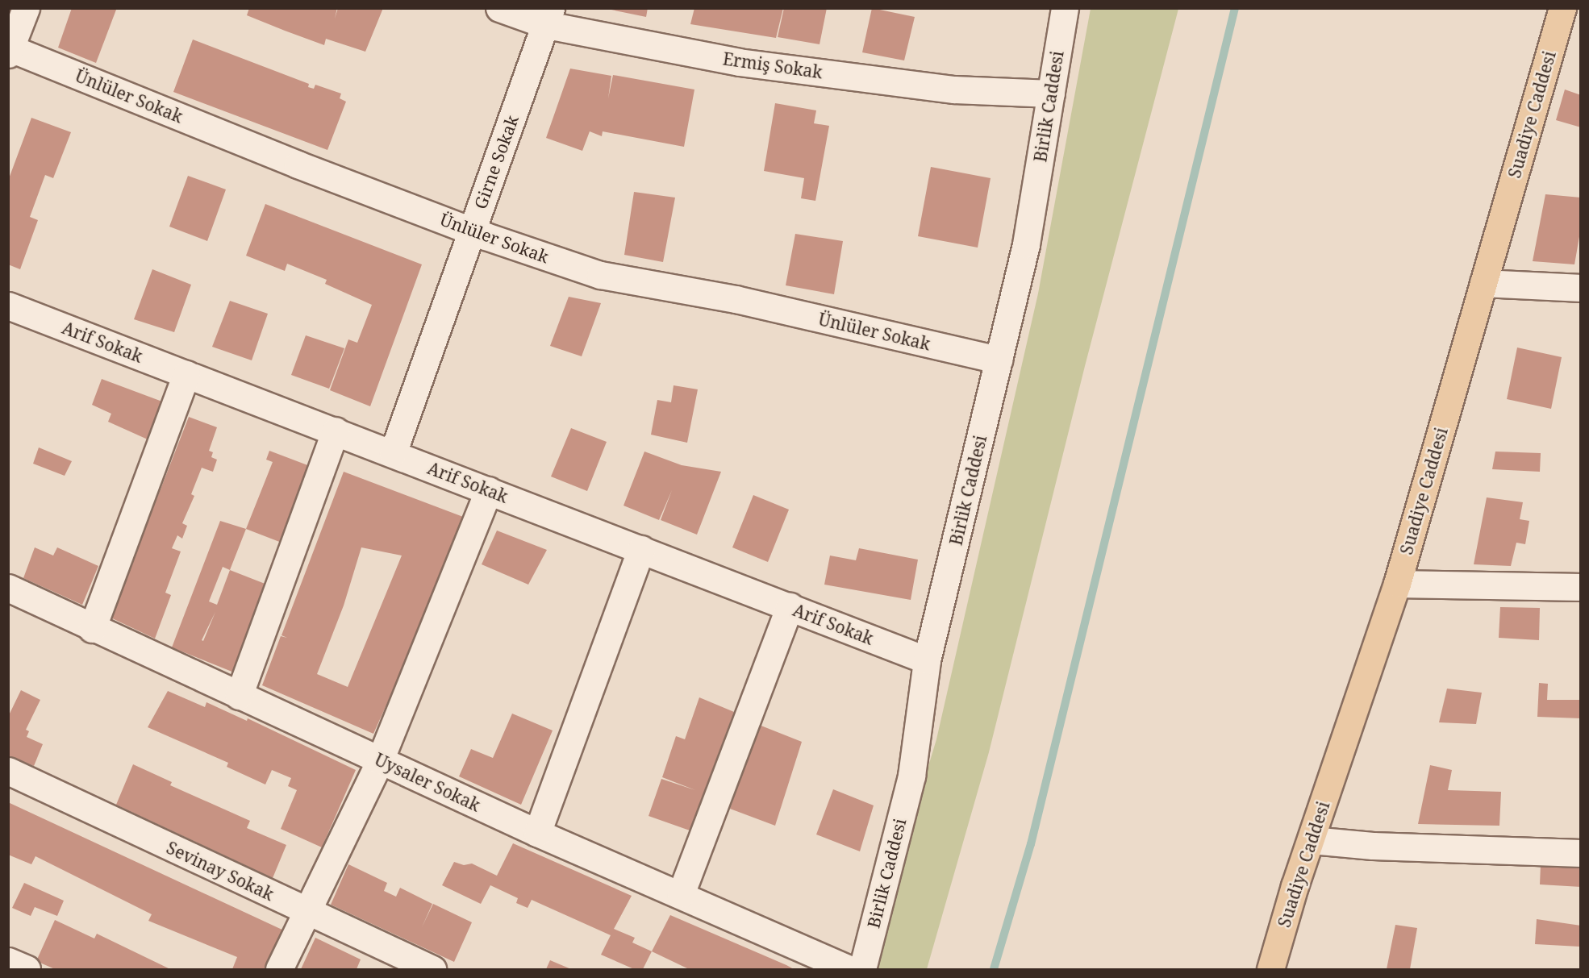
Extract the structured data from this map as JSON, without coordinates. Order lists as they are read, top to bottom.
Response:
{
  "streets": {
    "main road": ["Suadiye Caddesi"],
    "street": [
      "Ermiş Sokak",
      "Ünlüler Sokak",
      "Birlik Caddesi",
      "Girne Sokak",
      "Arif Sokak",
      "Uysaler Sokak",
      "Sevinay Sokak"
    ]
  },
  "crossings": [
    ["Ermiş Sokak", "Birlik Caddesi"],
    ["Ermiş Sokak", "Girne Sokak"],
    ["Ünlüler Sokak", "Birlik Caddesi"],
    ["Ünlüler Sokak", "Girne Sokak"],
    ["Birlik Caddesi", "Arif Sokak"],
    ["Girne Sokak", "Arif Sokak"]
  ]
}
